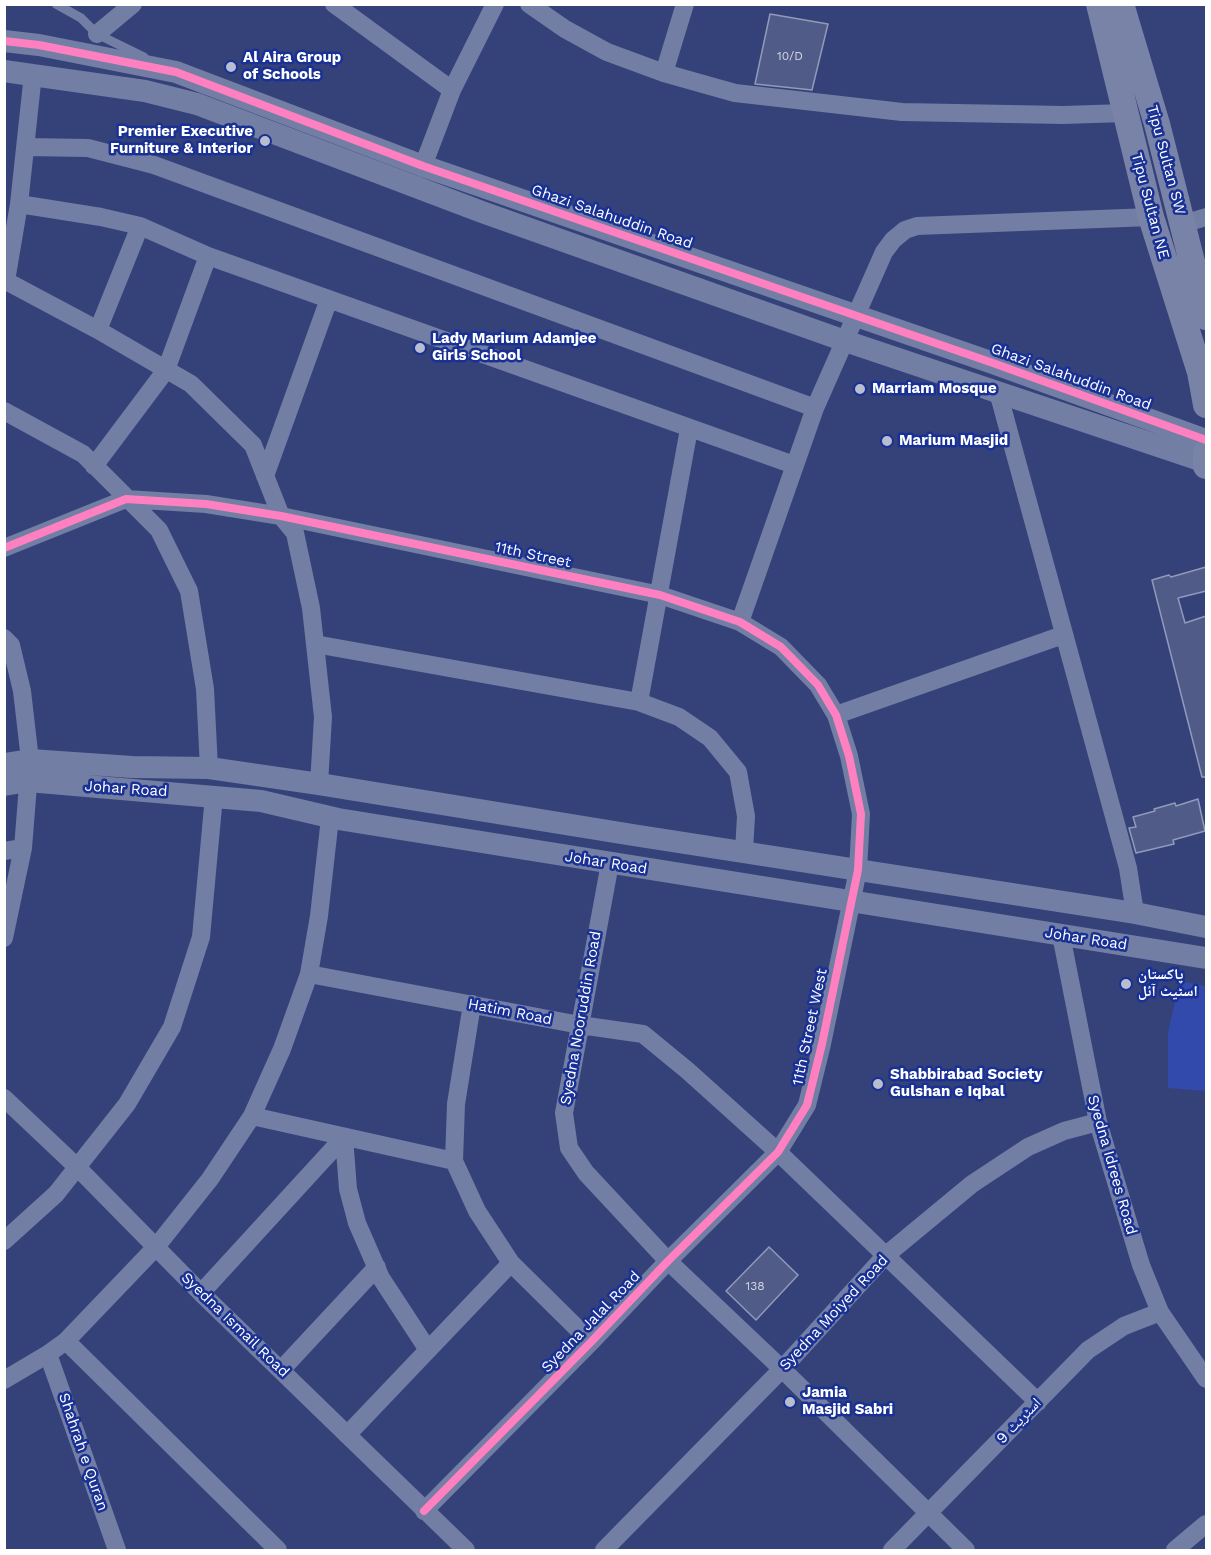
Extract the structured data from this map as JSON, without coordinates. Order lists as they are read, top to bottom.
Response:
{
  "streets": {
    "main road": ["Tipu Sultan SW", "Tipu Sultan NE"],
    "street": [
      "Ghazi Salahuddin Road",
      "11th Street",
      "Johar Road",
      "Hatim Road",
      "Syedna Nooruddin Road",
      "11th Street West",
      "Syedna Idrees Road",
      "Syedna Moiyed Road",
      "Syedna Jalal Road",
      "Syedna Ismail Road",
      "اسٹریٹ 9",
      "Shahrah e Quran"
    ]
  },
  "crossings": [
    ["11th Street", "Johar Road"],
    ["11th Street", "11th Street West"],
    ["Johar Road", "Syedna Nooruddin Road"],
    ["Johar Road", "11th Street West"],
    ["Johar Road", "Syedna Idrees Road"],
    ["Hatim Road", "Syedna Nooruddin Road"],
    ["Hatim Road", "11th Street West"],
    ["Hatim Road", "Syedna Moiyed Road"],
    ["Hatim Road", "Syedna Jalal Road"],
    ["Hatim Road", "اسٹریٹ 9"],
    ["Syedna Nooruddin Road", "Syedna Moiyed Road"],
    ["Syedna Nooruddin Road", "Syedna Jalal Road"],
    ["Syedna Nooruddin Road", "اسٹریٹ 9"],
    ["11th Street West", "Syedna Jalal Road"],
    ["Syedna Idrees Road", "Syedna Moiyed Road"],
    ["Syedna Idrees Road", "اسٹریٹ 9"],
    ["Syedna Jalal Road", "Syedna Ismail Road"]
  ],
  "places": [
    "Al Aira Group of Schools",
    "Premier Executive Furniture & Interior",
    "Lady Marium Adamjee Girls School",
    "Marriam Mosque",
    "Marium Masjid",
    "پاکستان اسٹیٹ آئل",
    "Shabbirabad Society Gulshan e Iqbal",
    "Jamia Masjid Sabri"
  ],
  "house_numbers": ["10/D", "138"]
}
